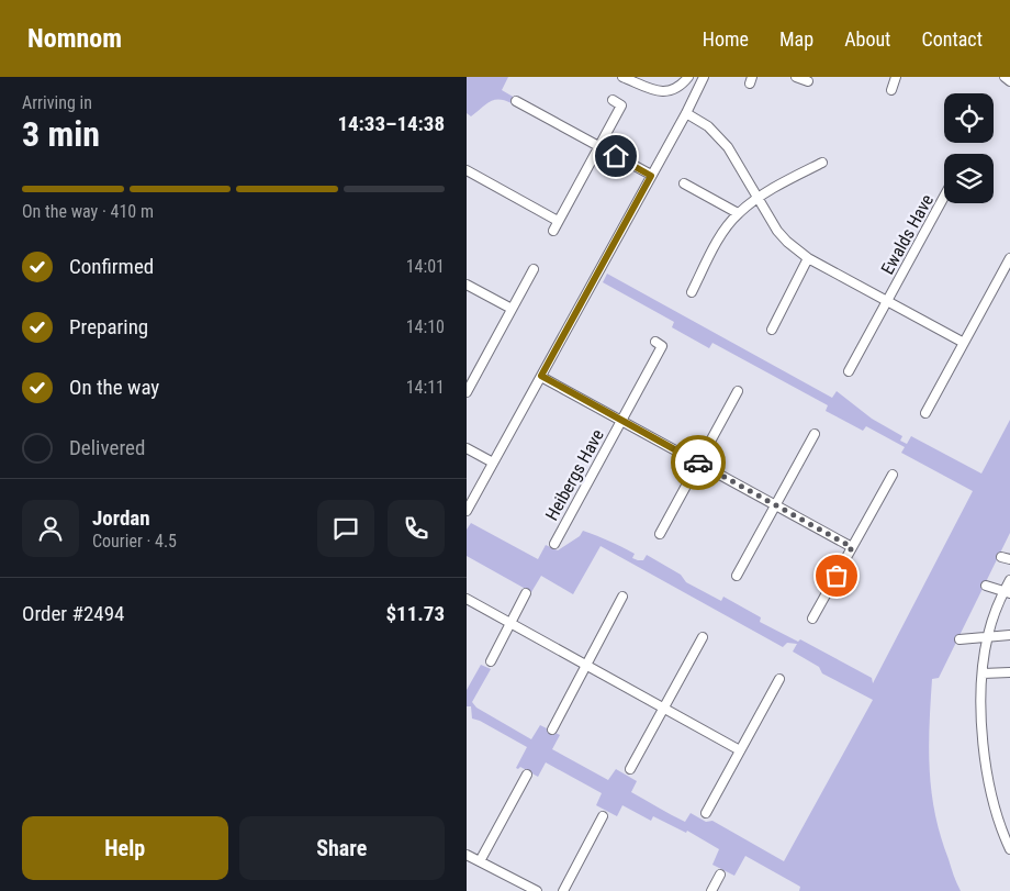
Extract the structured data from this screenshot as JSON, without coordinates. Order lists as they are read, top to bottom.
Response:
{
  "streets": {
    "street": ["Ewalds Have", "Heibergs Have"]
  },
  "page": {
    "header": "Nomnom",
    "nav": [
      "Home",
      "Map",
      "About",
      "Contact"
    ],
    "heading": ["3 min", "Arriving in", "14:33–14:38"],
    "panel": [
      "Jordan",
      "Courier · 4.5",
      "Order #2494",
      "$11.73"
    ],
    "bar": "On the way · 410 m",
    "list": [
      ["Confirmed", "14:01"],
      ["Preparing", "14:10"],
      ["On the way", "14:11"],
      "Delivered"
    ],
    "buttons": ["Help", "Share"]
  }
}
